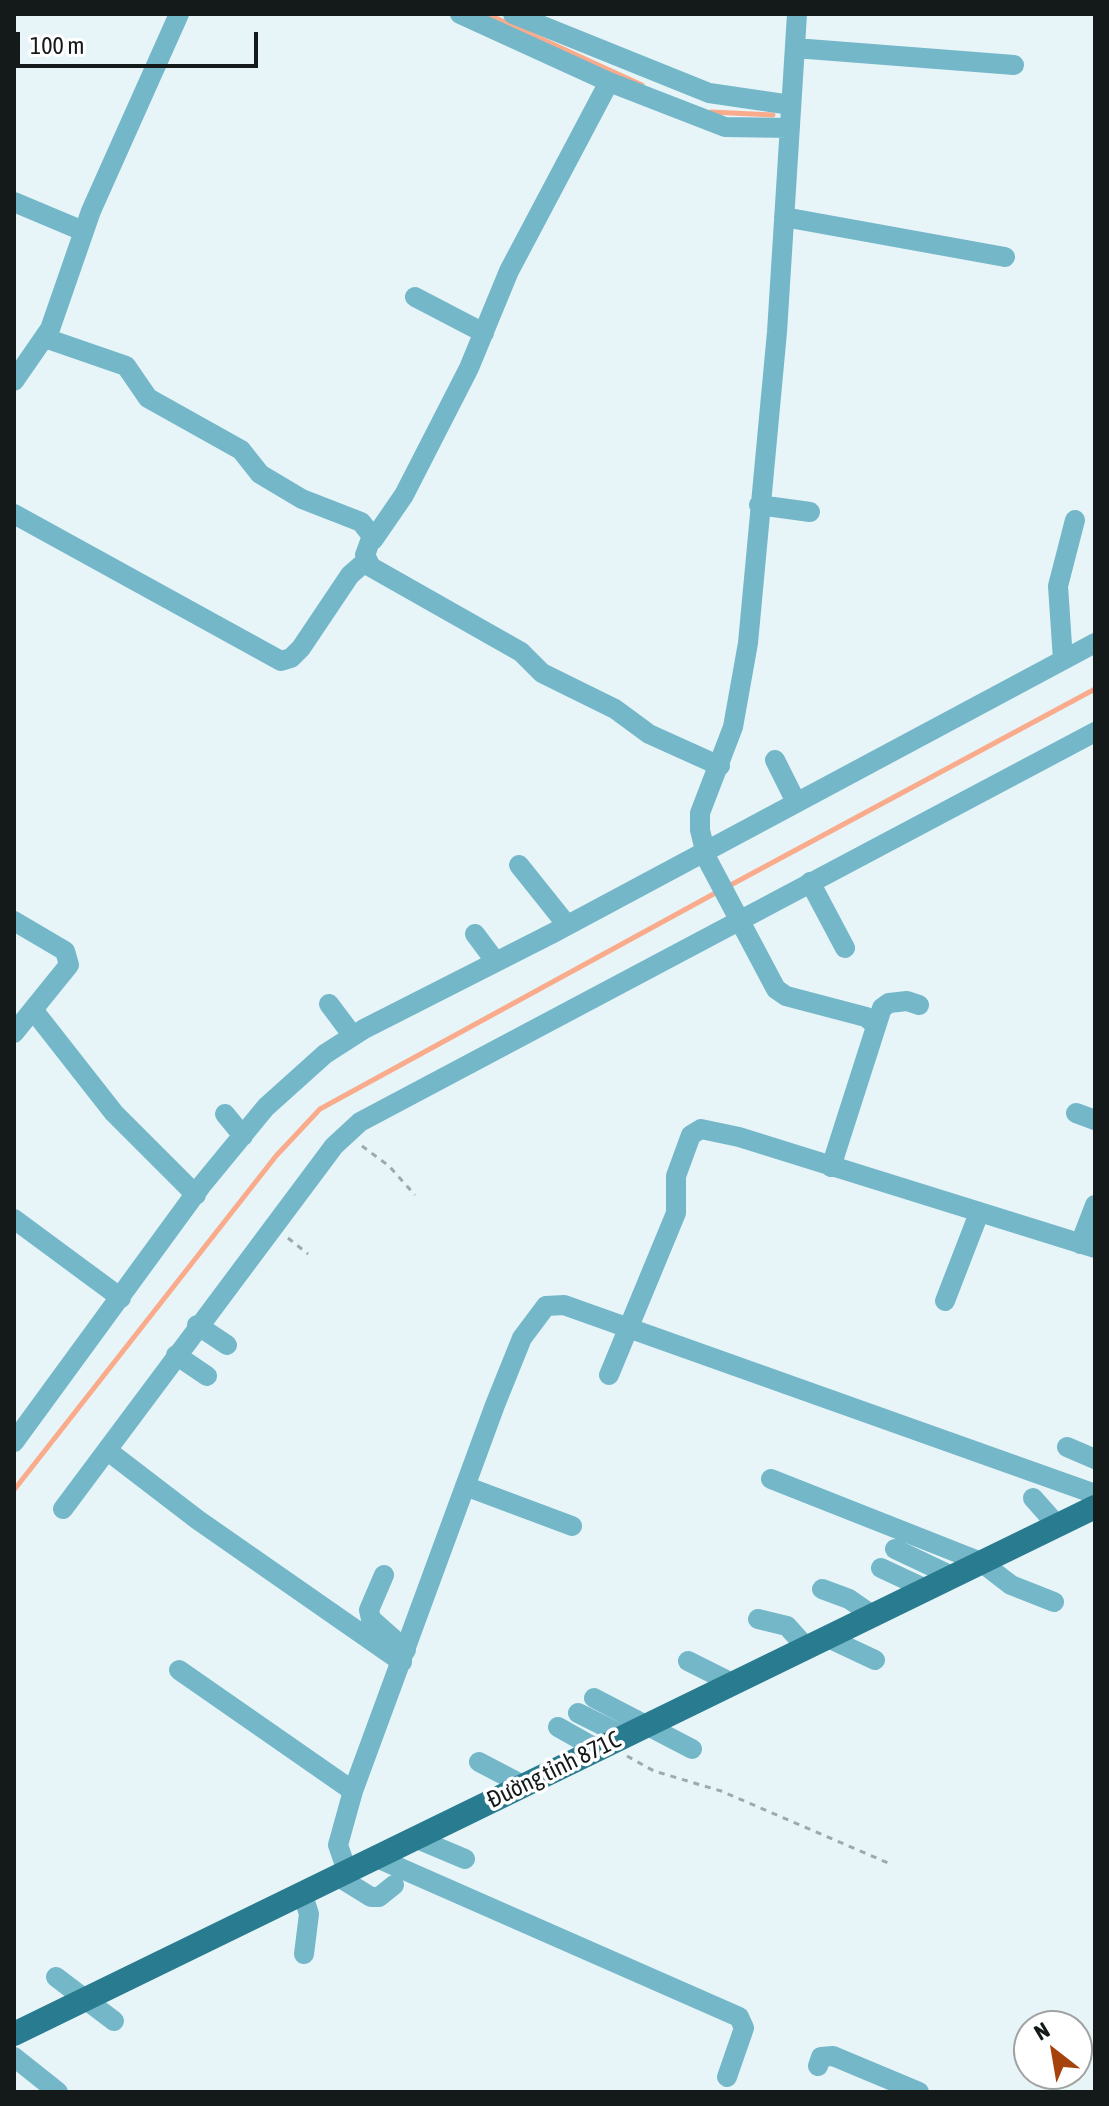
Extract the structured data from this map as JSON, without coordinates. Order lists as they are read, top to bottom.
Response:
{
  "streets": {
    "main road": ["Đường tỉnh 871C"]
  },
  "scale_bar": "100 m",
  "north": "top left"
}
